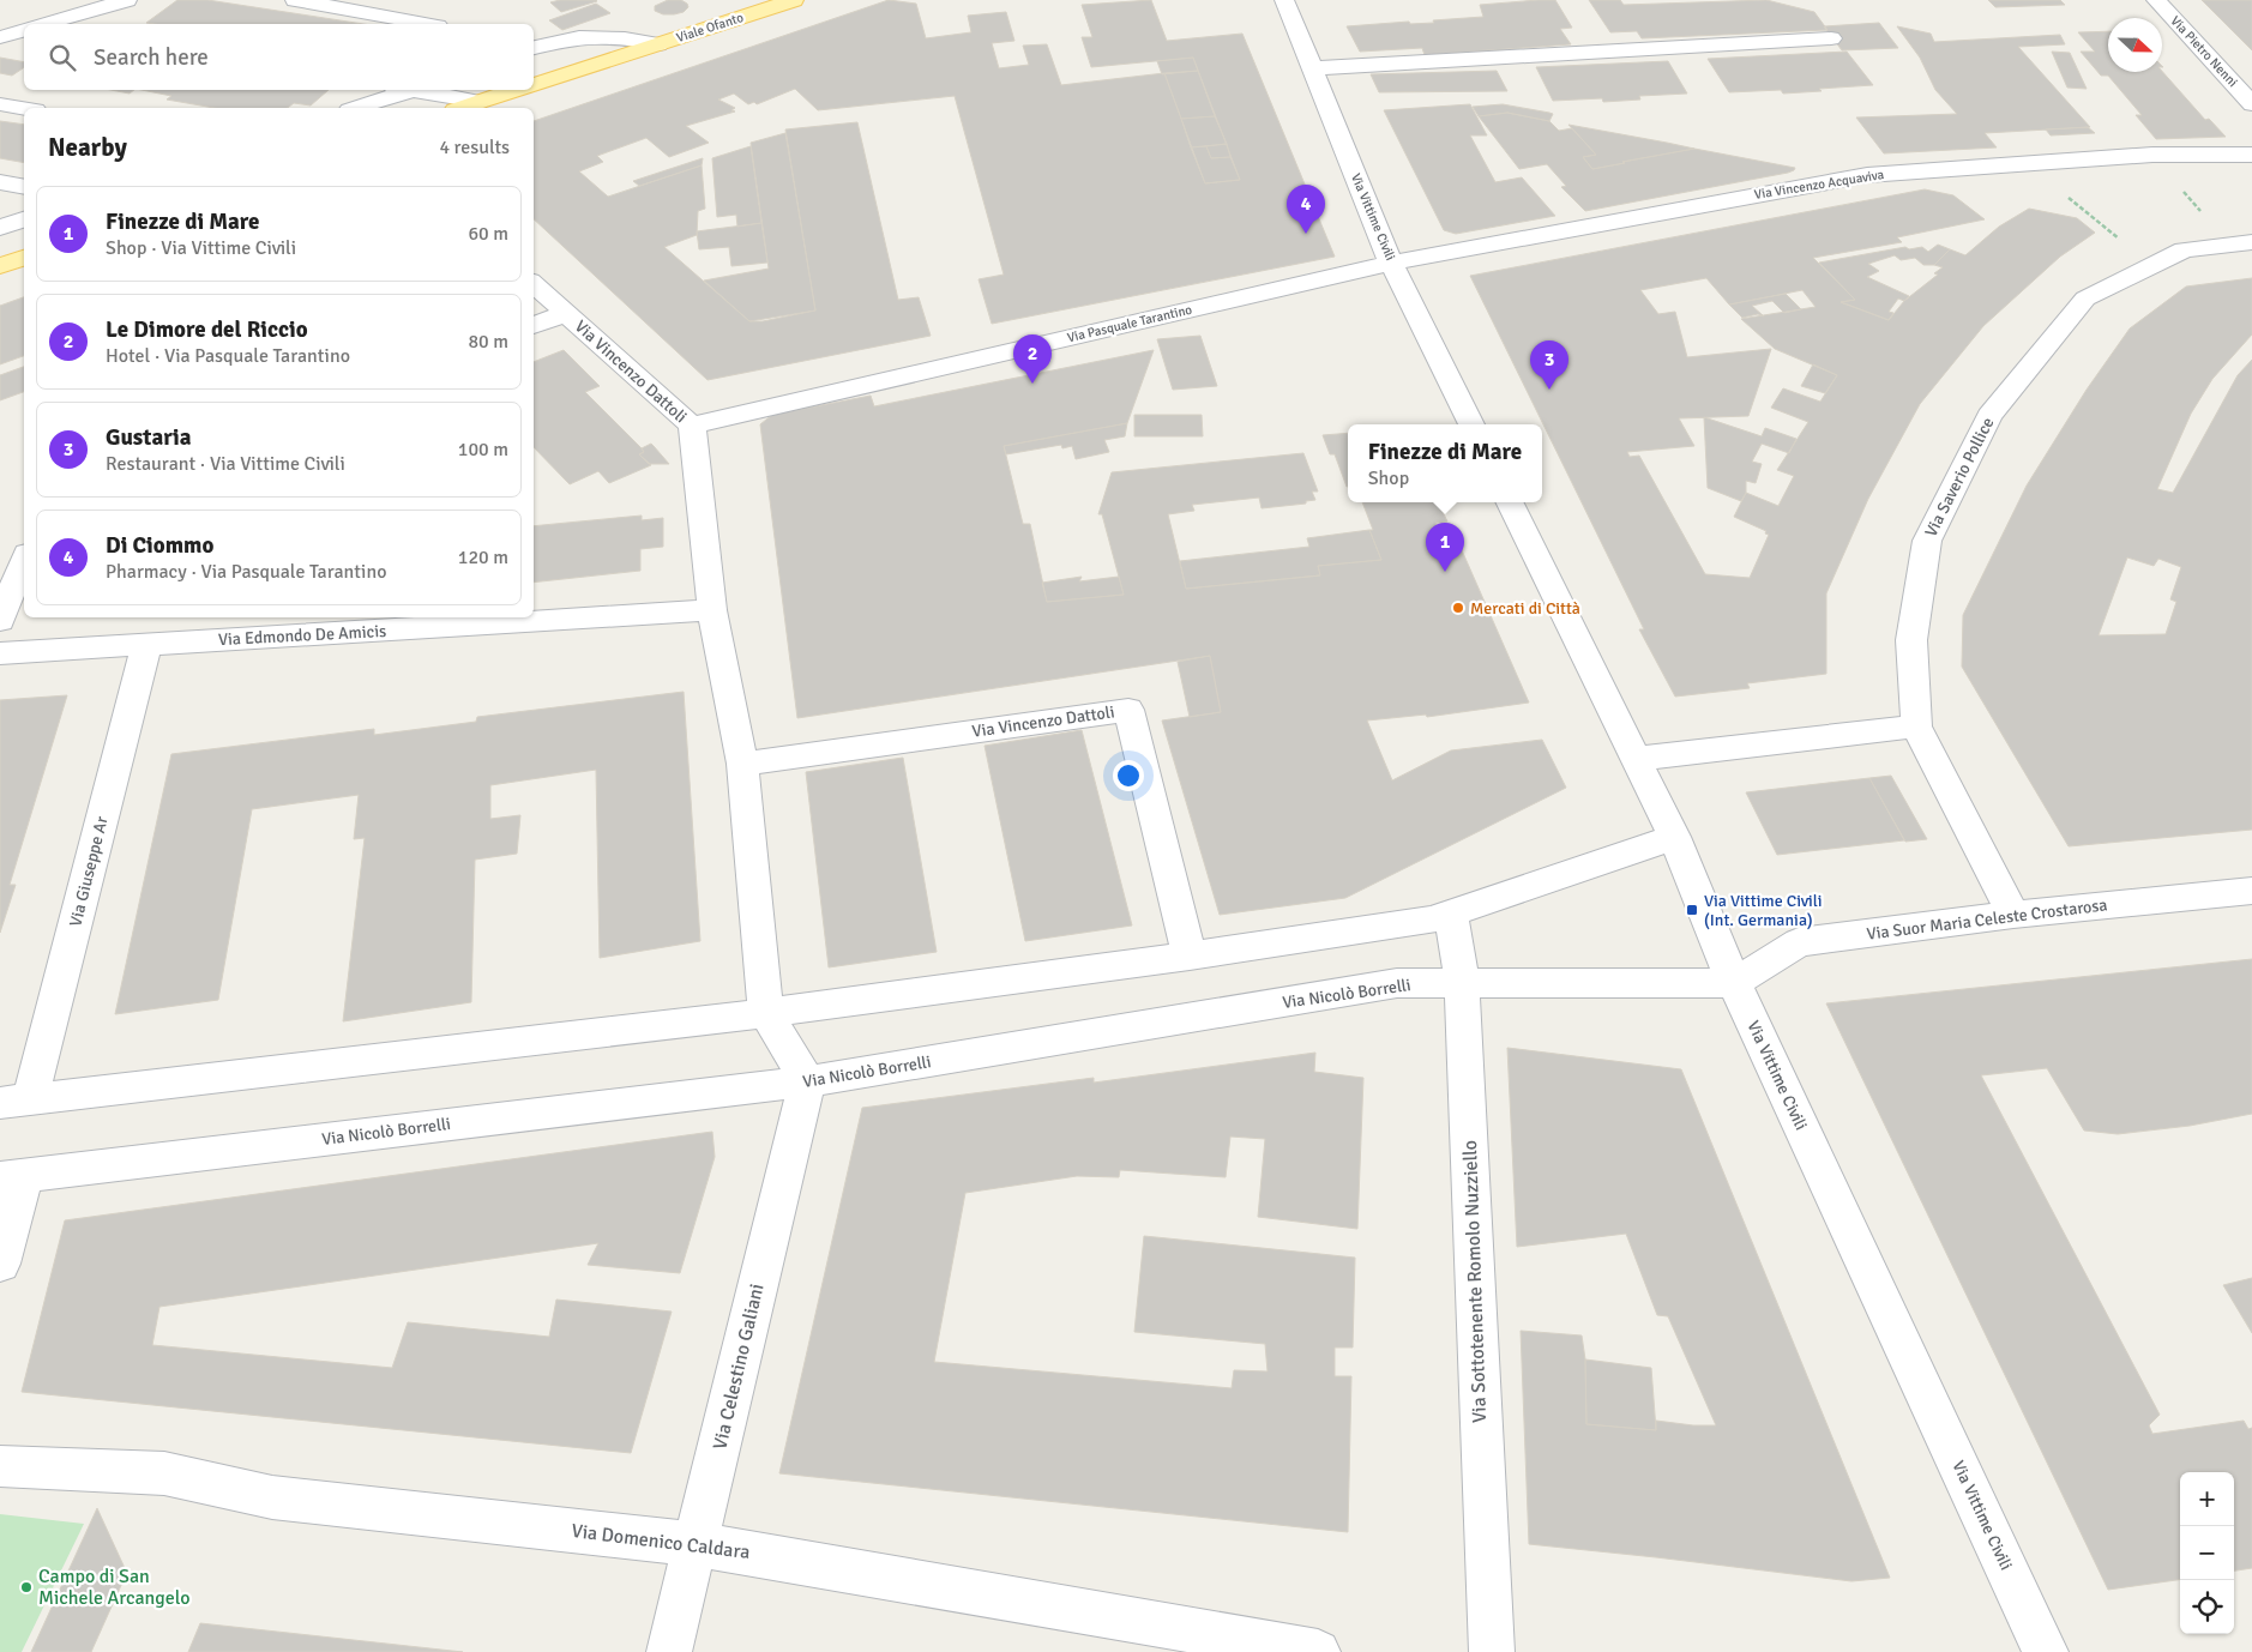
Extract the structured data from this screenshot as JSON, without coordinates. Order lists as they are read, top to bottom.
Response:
{
  "streets": {
    "main road": ["Viale Ofanto"],
    "street": [
      "Via Pietro Nenni",
      "Via Vincenzo Acquaviva",
      "Via Vittime Civili",
      "Via Pasquale Tarantino",
      "Via Vincenzo Dattoli",
      "Via Saverio Pollice",
      "Via Edmondo De Amicis",
      "Via Giuseppe Ar",
      "Via Suor Maria Celeste Crostarosa",
      "Via Nicolò Borrelli",
      "Via Sottotenente Romolo Nuzziello",
      "Via Celestino Galiani",
      "Via Domenico Caldara"
    ]
  },
  "crossings": [
    ["Via Vincenzo Acquaviva", "Via Vittime Civili"],
    ["Via Vincenzo Acquaviva", "Via Pasquale Tarantino"],
    ["Via Vittime Civili", "Via Pasquale Tarantino"],
    ["Via Vittime Civili", "Via Suor Maria Celeste Crostarosa"],
    ["Via Vittime Civili", "Via Nicolò Borrelli"],
    ["Via Pasquale Tarantino", "Via Vincenzo Dattoli"],
    ["Via Vincenzo Dattoli", "Via Edmondo De Amicis"],
    ["Via Vincenzo Dattoli", "Via Nicolò Borrelli"],
    ["Via Vincenzo Dattoli", "Via Celestino Galiani"],
    ["Via Edmondo De Amicis", "Via Giuseppe Ar"],
    ["Via Suor Maria Celeste Crostarosa", "Via Nicolò Borrelli"],
    ["Via Nicolò Borrelli", "Via Sottotenente Romolo Nuzziello"],
    ["Via Nicolò Borrelli", "Via Celestino Galiani"],
    ["Via Celestino Galiani", "Via Domenico Caldara"]
  ],
  "places": {
    "other": ["Mercati di Città", "Campo di San Michele Arcangelo"],
    "transit": ["Via Vittime Civili (Int. Germania)"]
  },
  "north": "right",
  "page": {
    "search": "Search here",
    "heading": ["Nearby", "4 results"],
    "pins": [
      "4",
      "2",
      "3",
      "1"
    ],
    "list": [
      {
        "mark": "1",
        "name": "Finezze di Mare",
        "note": "Shop · Via Vittime Civili",
        "value": "60 m"
      },
      {
        "mark": "2",
        "name": "Le Dimore del Riccio",
        "note": "Hotel · Via Pasquale Tarantino",
        "value": "80 m"
      },
      {
        "mark": "3",
        "name": "Gustaria",
        "note": "Restaurant · Via Vittime Civili",
        "value": "100 m"
      },
      {
        "mark": "4",
        "name": "Di Ciommo",
        "note": "Pharmacy · Via Pasquale Tarantino",
        "value": "120 m"
      }
    ],
    "popup": ["Finezze di Mare", "Shop"],
    "map_buttons": ["+", "−"]
  }
}
